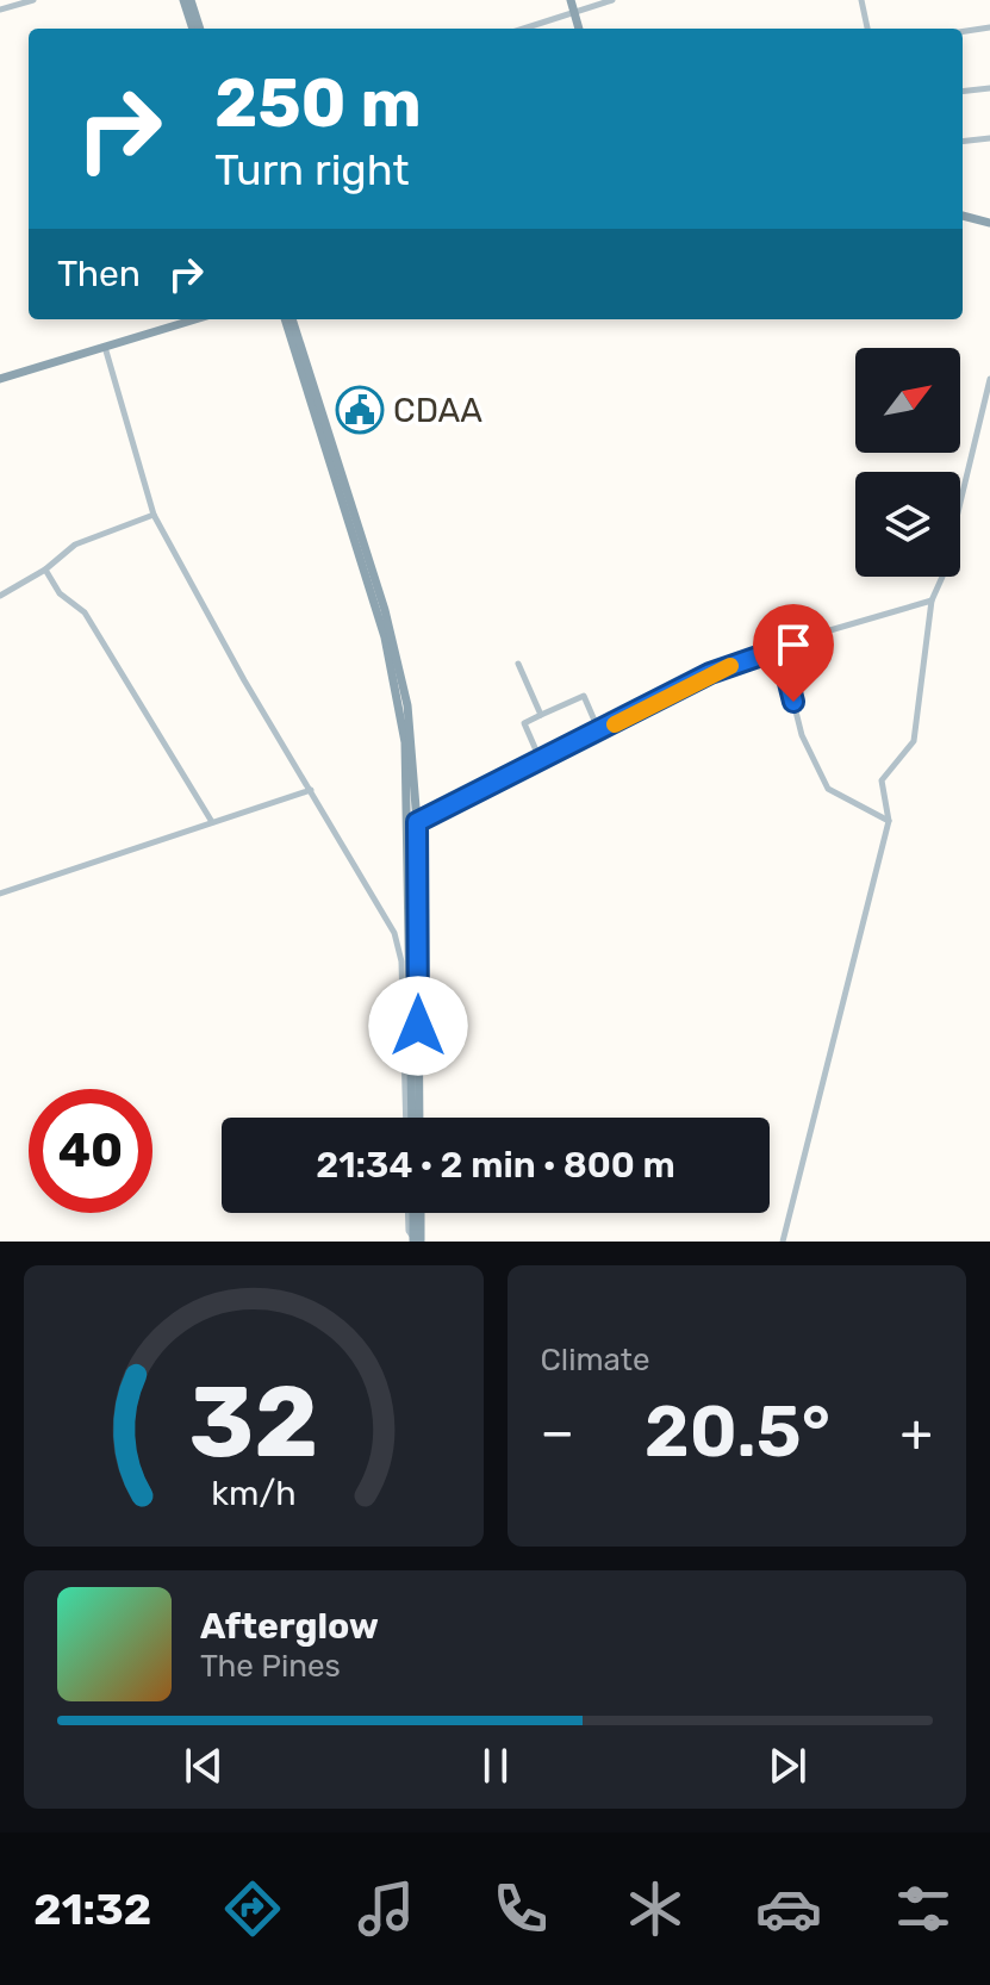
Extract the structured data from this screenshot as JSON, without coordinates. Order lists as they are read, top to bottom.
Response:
{
  "places": {
    "public building": ["CDAA"]
  },
  "north": "top right",
  "page": {
    "turn": ["250 m", "Turn right"],
    "then": "Then",
    "limit": "40",
    "trip": "21:34 · 2 min · 800 m",
    "tile": "Climate",
    "heat": ["−", "20.5°", "+"],
    "song": ["Afterglow", "The Pines"],
    "tabs": "21:32",
    "gauge": ["32", "km/h"]
  }
}
